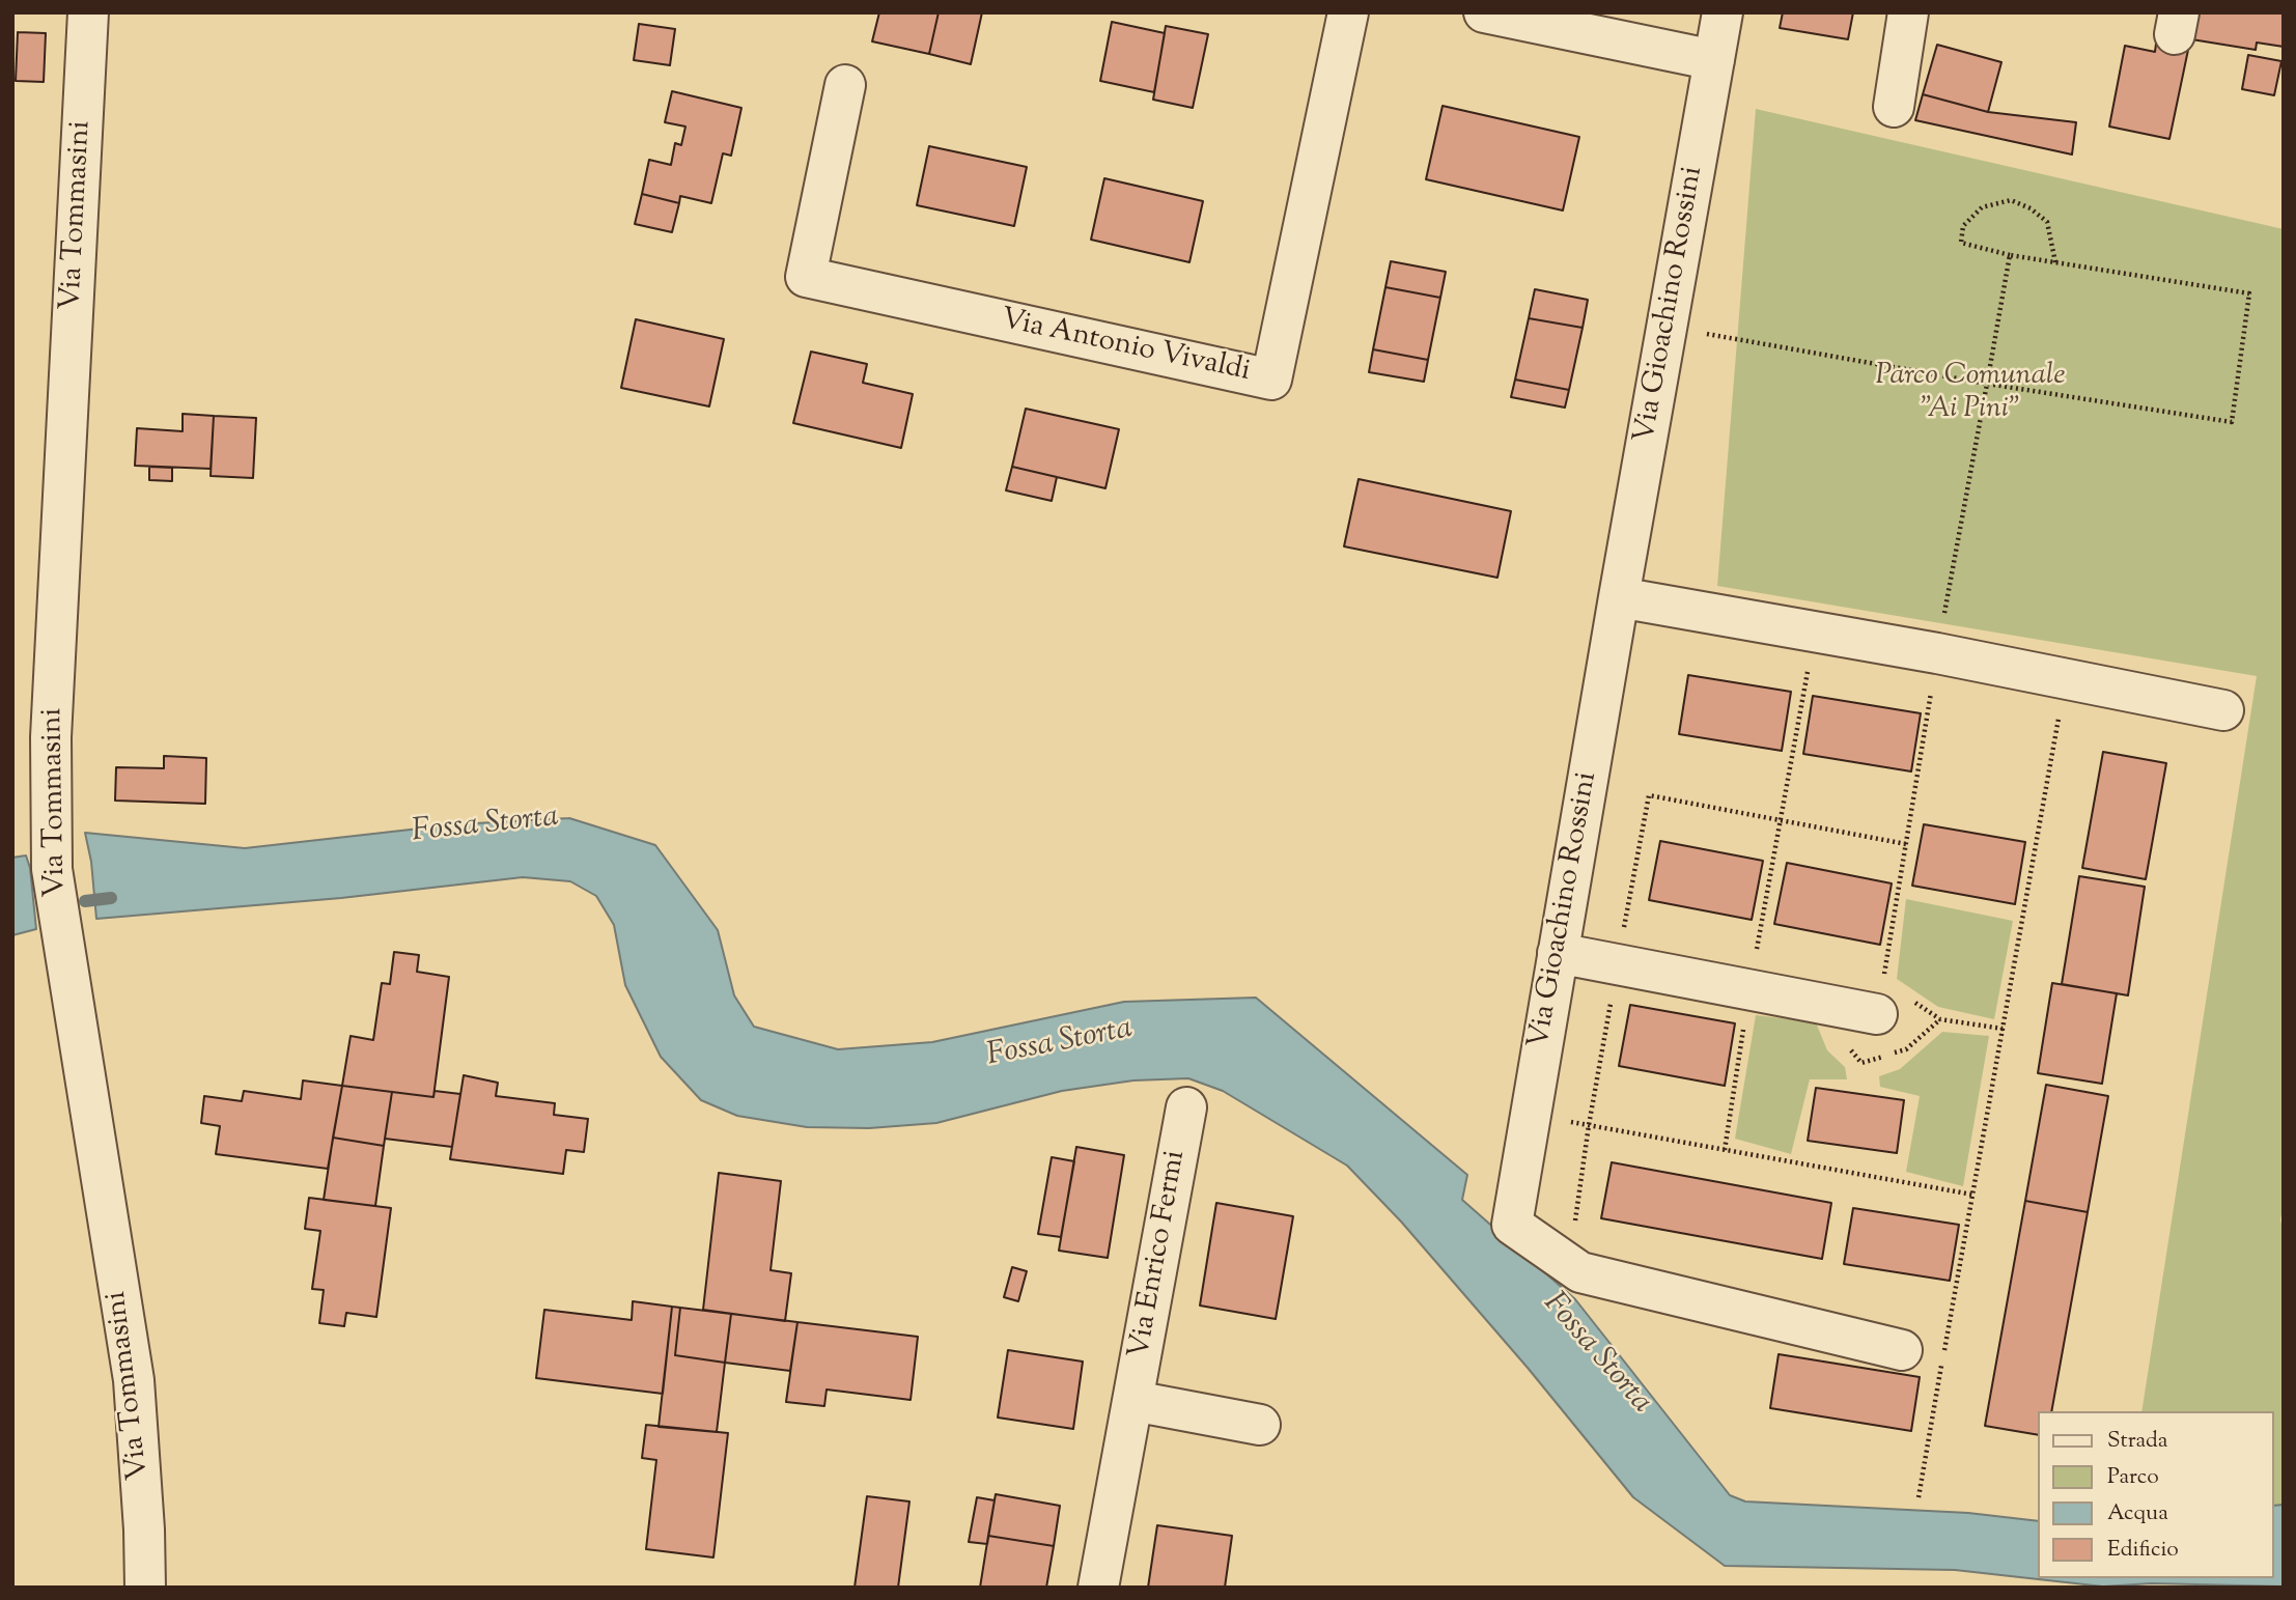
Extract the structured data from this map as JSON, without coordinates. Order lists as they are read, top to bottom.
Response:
{
  "streets": {
    "street": [
      "Via Tommasini",
      "Via Gioachino Rossini",
      "Via Antonio Vivaldi",
      "Via Enrico Fermi"
    ]
  },
  "water": ["Fossa Storta"],
  "parks": ["Parco Comunale \"Ai Pini\""],
  "legend": [
    "Strada",
    "Parco",
    "Acqua",
    "Edificio"
  ]
}
